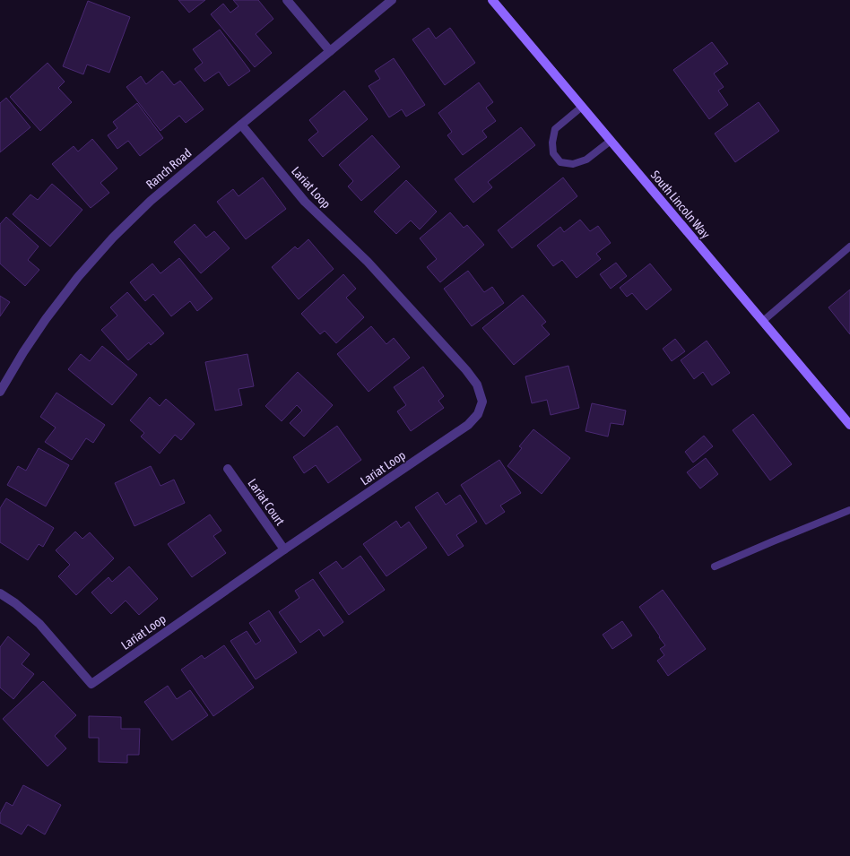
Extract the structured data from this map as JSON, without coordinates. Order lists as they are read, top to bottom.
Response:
{
  "streets": {
    "main road": ["South Lincoln Way"],
    "street": ["Ranch Road", "Lariat Loop", "Lariat Court"]
  },
  "crossings": [
    ["Ranch Road", "Lariat Loop"],
    ["Lariat Loop", "Lariat Court"]
  ]
}
